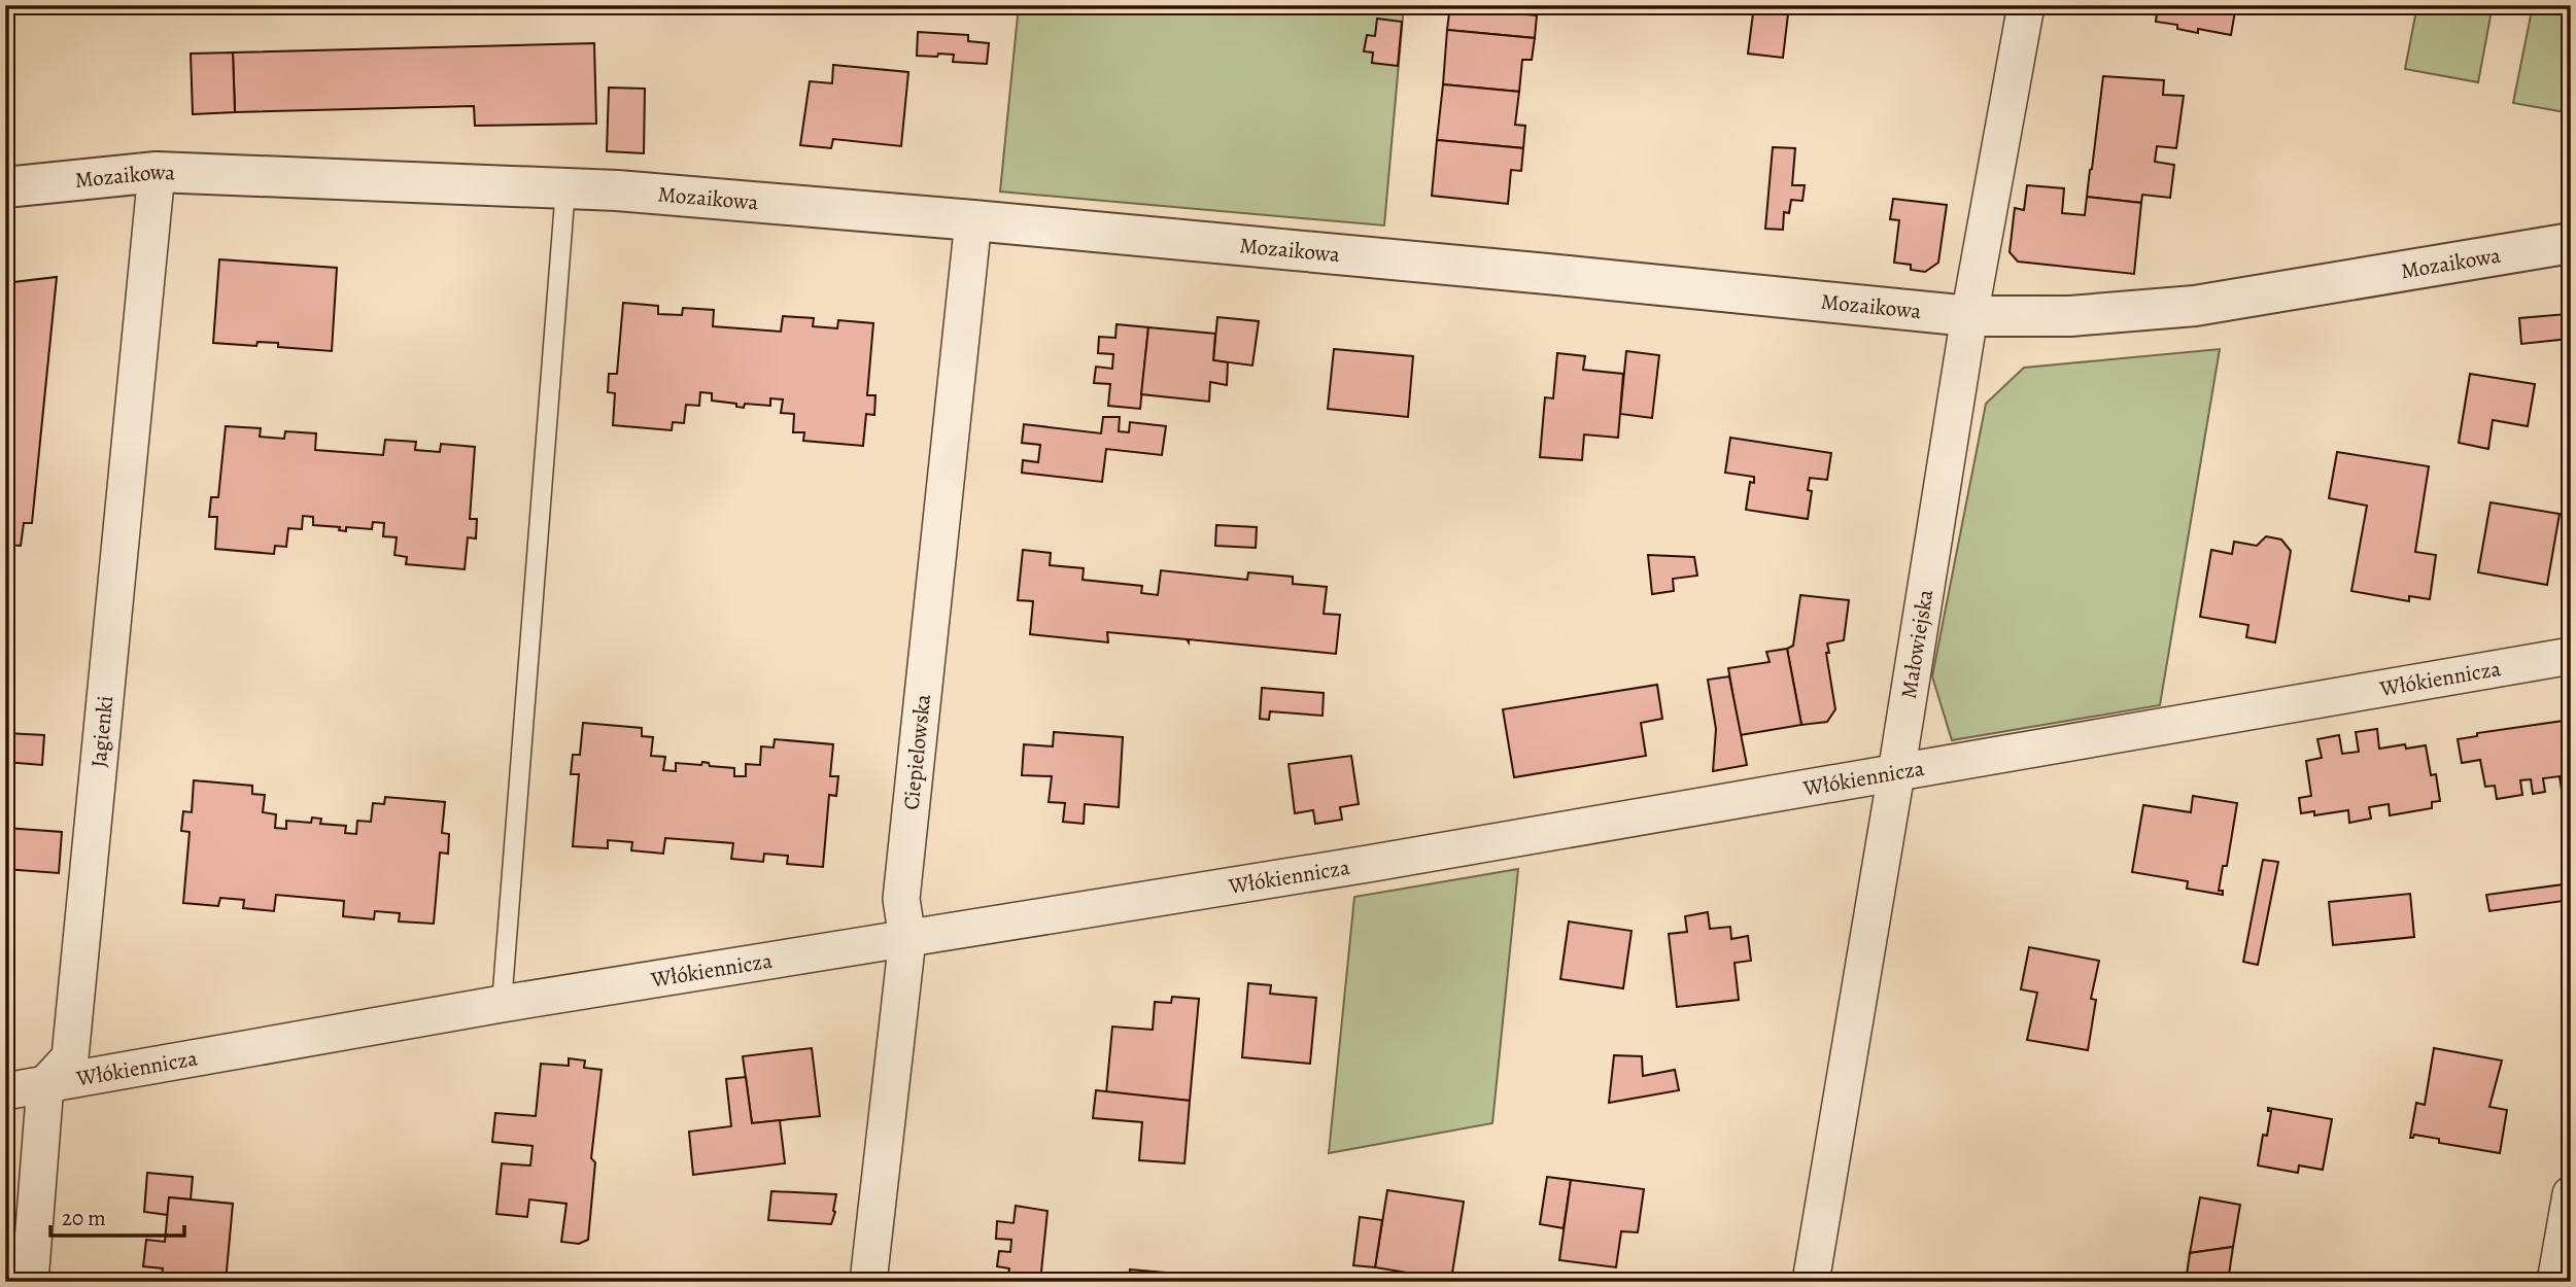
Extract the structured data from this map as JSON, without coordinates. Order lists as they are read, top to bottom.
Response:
{
  "streets": {
    "street": [
      "Mozaikowa",
      "Małowiejska",
      "Włókiennicza",
      "Jagienki",
      "Ciepielowska"
    ]
  },
  "crossings": [
    ["Mozaikowa", "Małowiejska"],
    ["Mozaikowa", "Jagienki"],
    ["Mozaikowa", "Ciepielowska"],
    ["Małowiejska", "Włókiennicza"],
    ["Włókiennicza", "Jagienki"],
    ["Włókiennicza", "Ciepielowska"]
  ],
  "scale_bar": "20 m"
}
